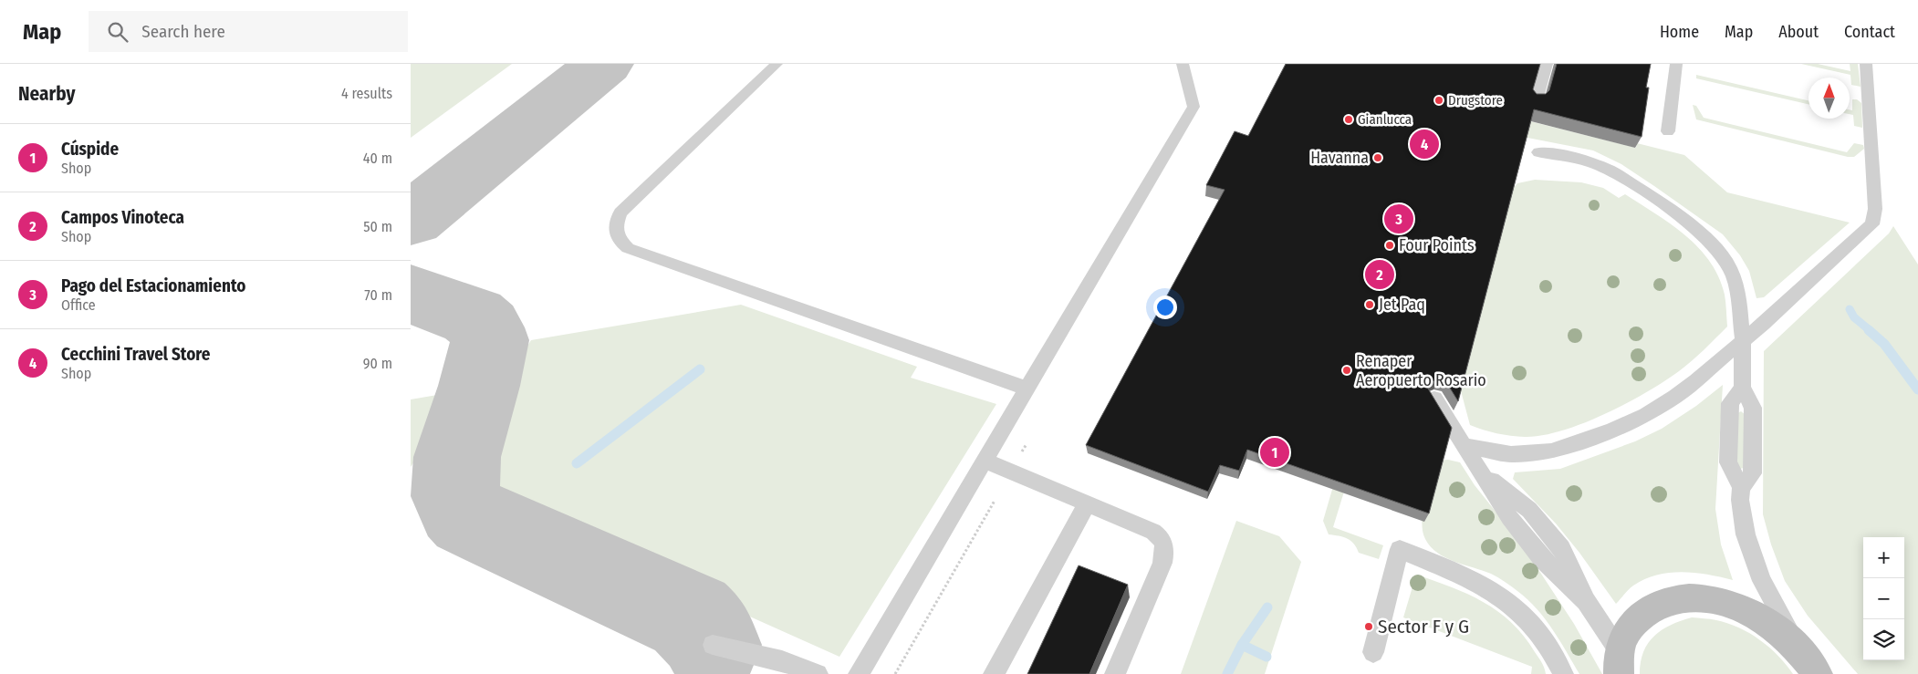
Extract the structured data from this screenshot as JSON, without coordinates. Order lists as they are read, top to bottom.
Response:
{
  "places": [
    "Drugstore",
    "Gianlucca",
    "Havanna",
    "Four Points",
    "Jet Paq",
    "Renaper Aeropuerto Rosario",
    "Sector F y G"
  ],
  "north": "top",
  "page": {
    "header": "Map",
    "search": "Search here",
    "nav": [
      "Home",
      "Map",
      "About",
      "Contact"
    ],
    "heading": ["Nearby", "4 results"],
    "list": [
      {
        "mark": "1",
        "name": "Cúspide",
        "note": "Shop",
        "value": "40 m"
      },
      {
        "mark": "2",
        "name": "Campos Vinoteca",
        "note": "Shop",
        "value": "50 m"
      },
      {
        "mark": "3",
        "name": "Pago del Estacionamiento",
        "note": "Office",
        "value": "70 m"
      },
      {
        "mark": "4",
        "name": "Cecchini Travel Store",
        "note": "Shop",
        "value": "90 m"
      }
    ],
    "pins": [
      "4",
      "3",
      "2",
      "1"
    ],
    "map_buttons": ["+", "−"]
  }
}
